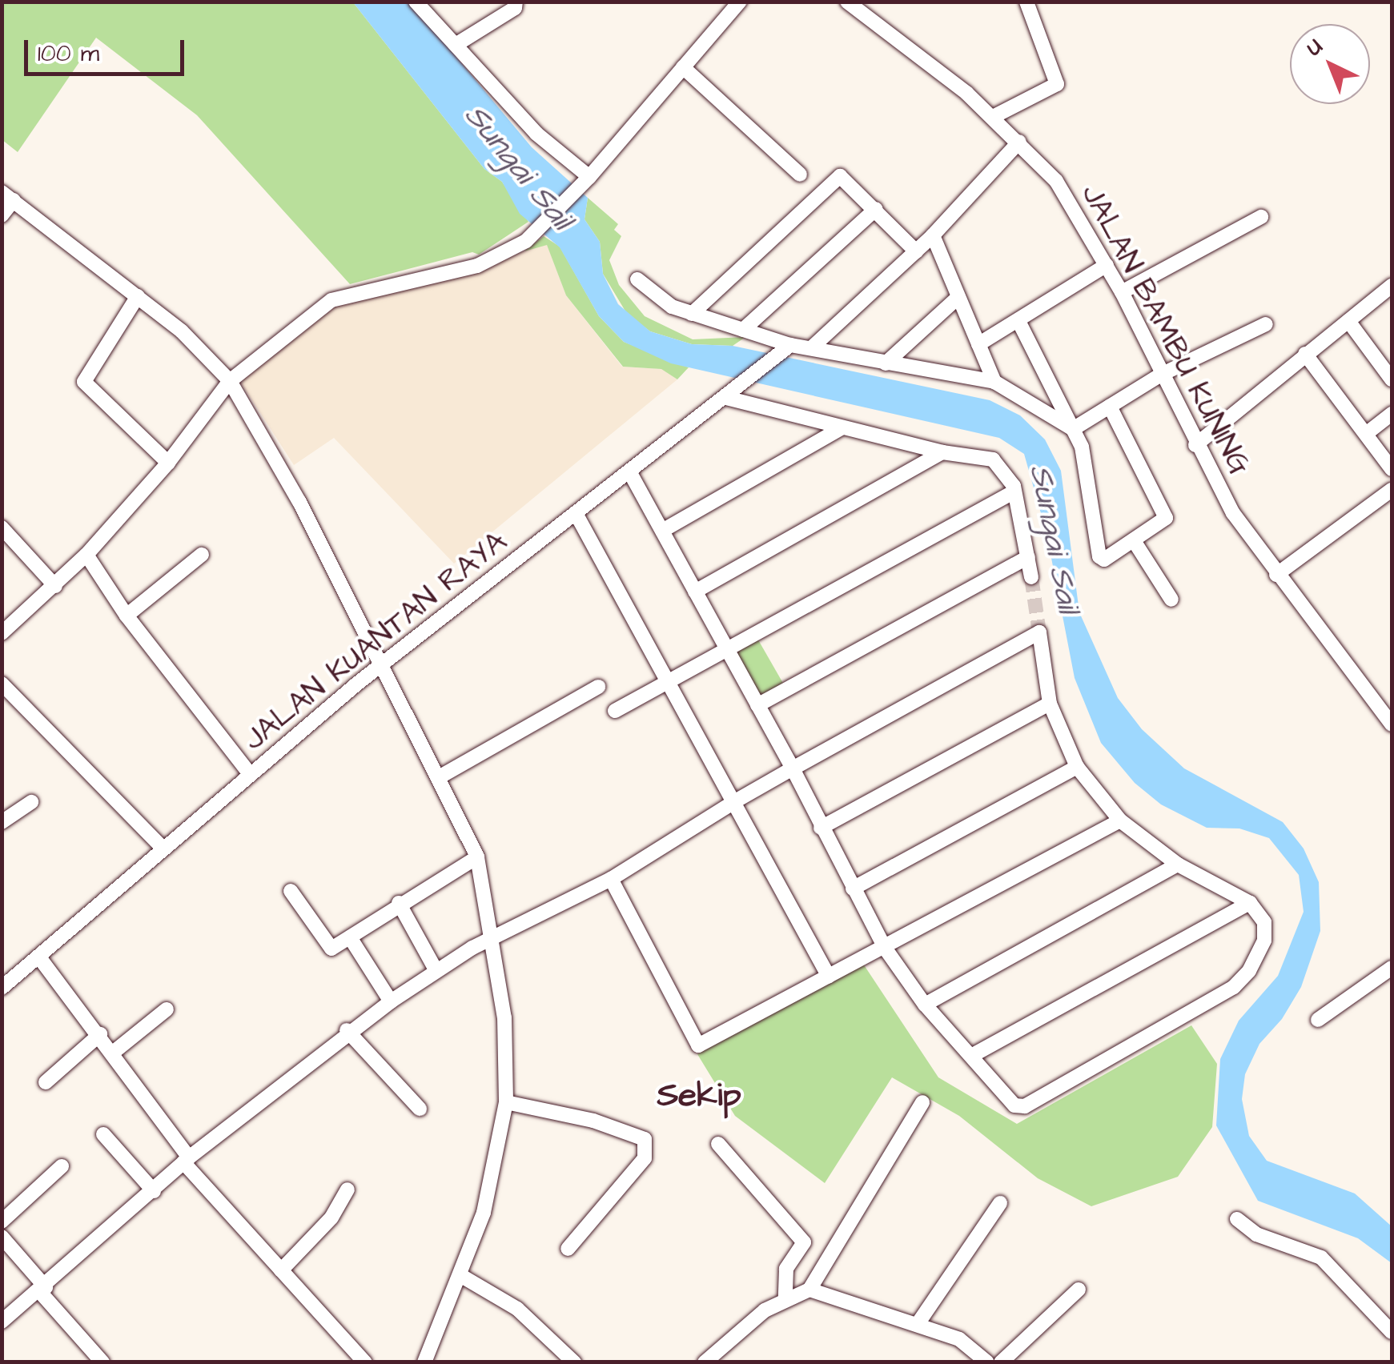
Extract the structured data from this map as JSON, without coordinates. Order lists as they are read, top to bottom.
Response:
{
  "streets": {
    "street": ["JALAN BAMBU KUNING", "JALAN KUANTAN RAYA"]
  },
  "districts": ["Sekip"],
  "water": ["Sungai Sail"],
  "scale_bar": "100 m",
  "north": "top left"
}
